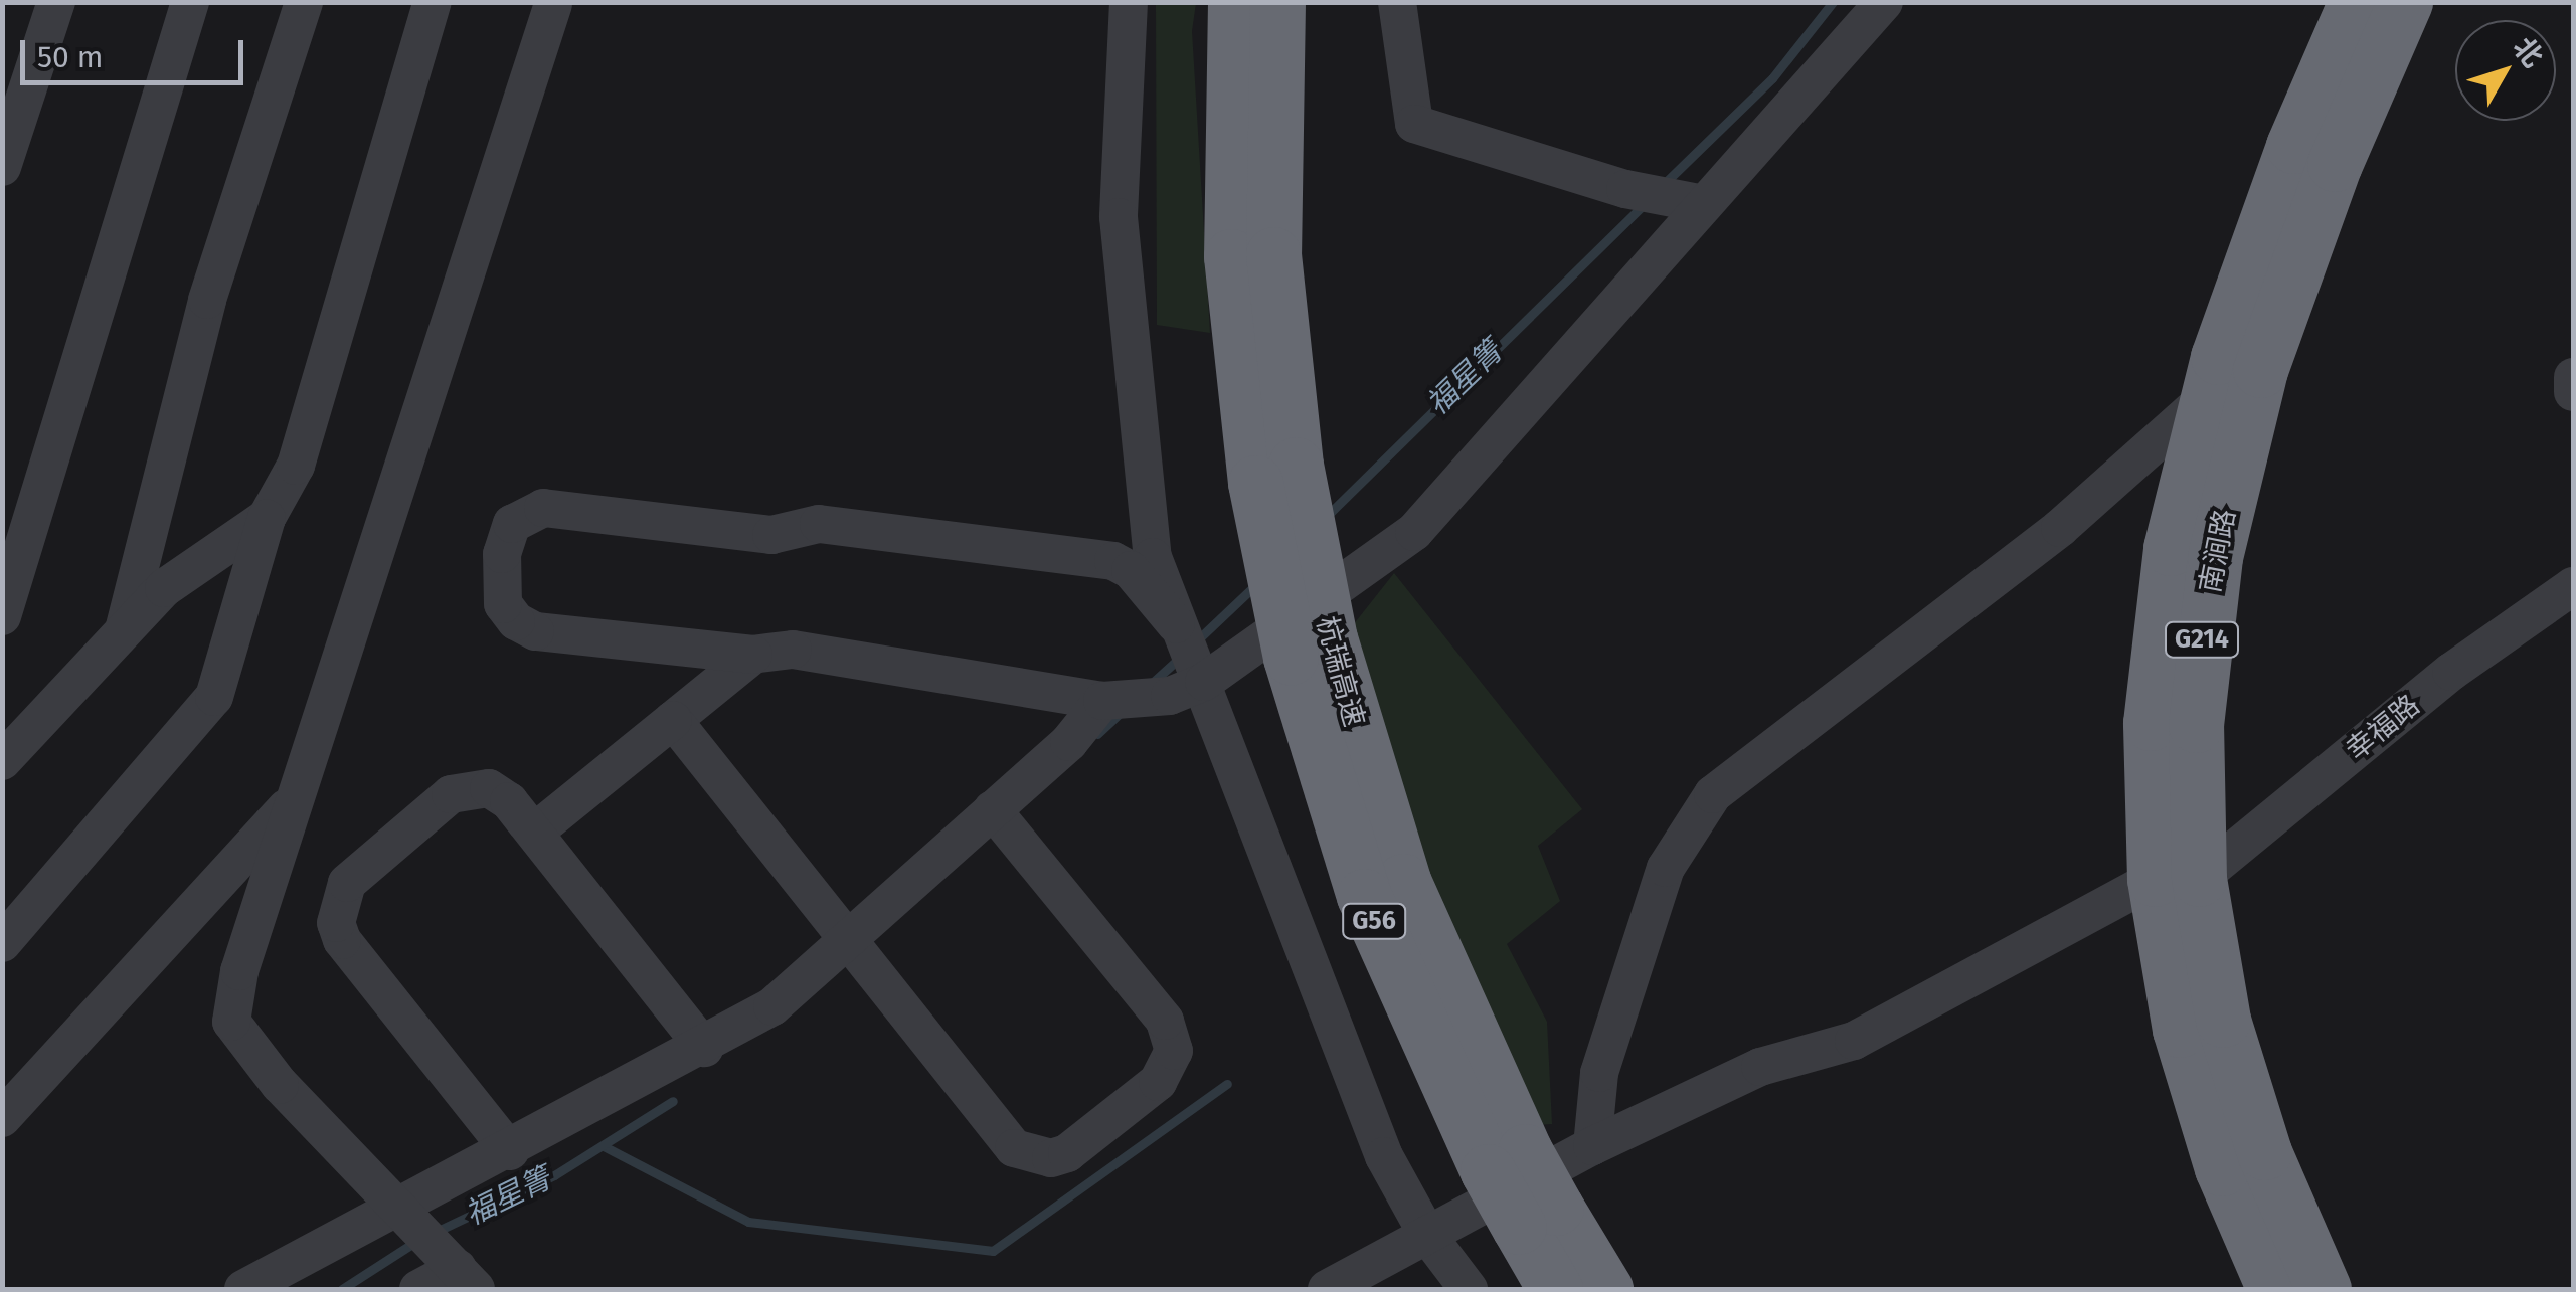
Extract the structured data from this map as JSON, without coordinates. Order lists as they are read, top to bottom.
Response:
{
  "streets": {
    "highway": [
      "南涧路",
      "G214",
      "杭瑞高速",
      "G56"
    ],
    "street": ["幸福路"]
  },
  "crossings": [
    ["南涧路", "幸福路"]
  ],
  "water": ["福星箐"],
  "scale_bar": "50 m",
  "north": "top right"
}
